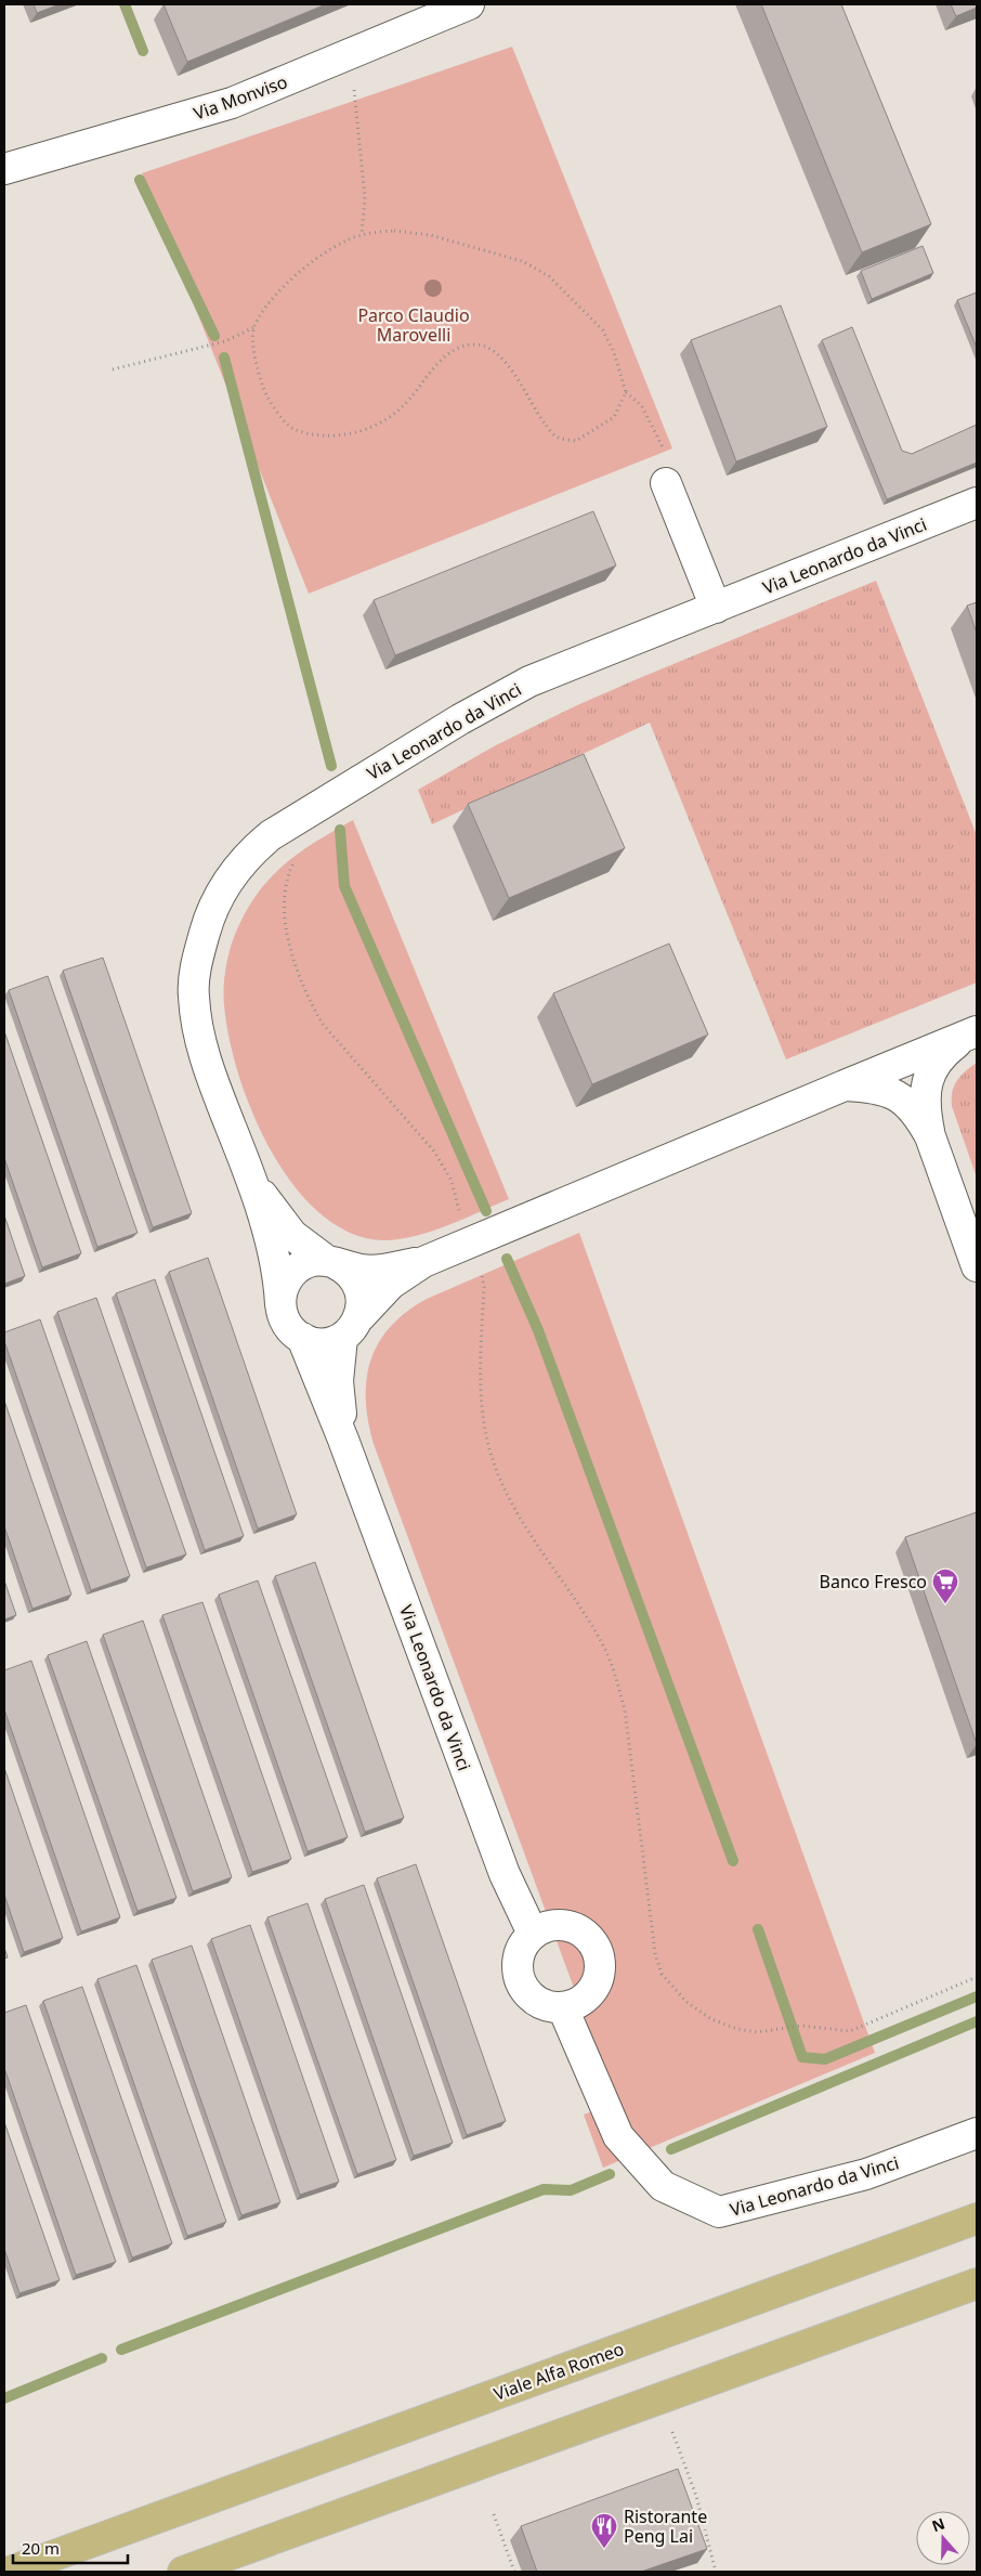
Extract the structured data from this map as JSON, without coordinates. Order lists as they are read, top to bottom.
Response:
{
  "streets": {
    "main road": ["Viale Alfa Romeo"],
    "street": ["Via Monviso", "Via Leonardo da Vinci"]
  },
  "parks": ["Parco Claudio Marovelli"],
  "places": {
    "supermarket": ["Banco Fresco"],
    "restaurant": ["Ristorante Peng Lai"]
  },
  "scale_bar": "20 m",
  "north": "top"
}
